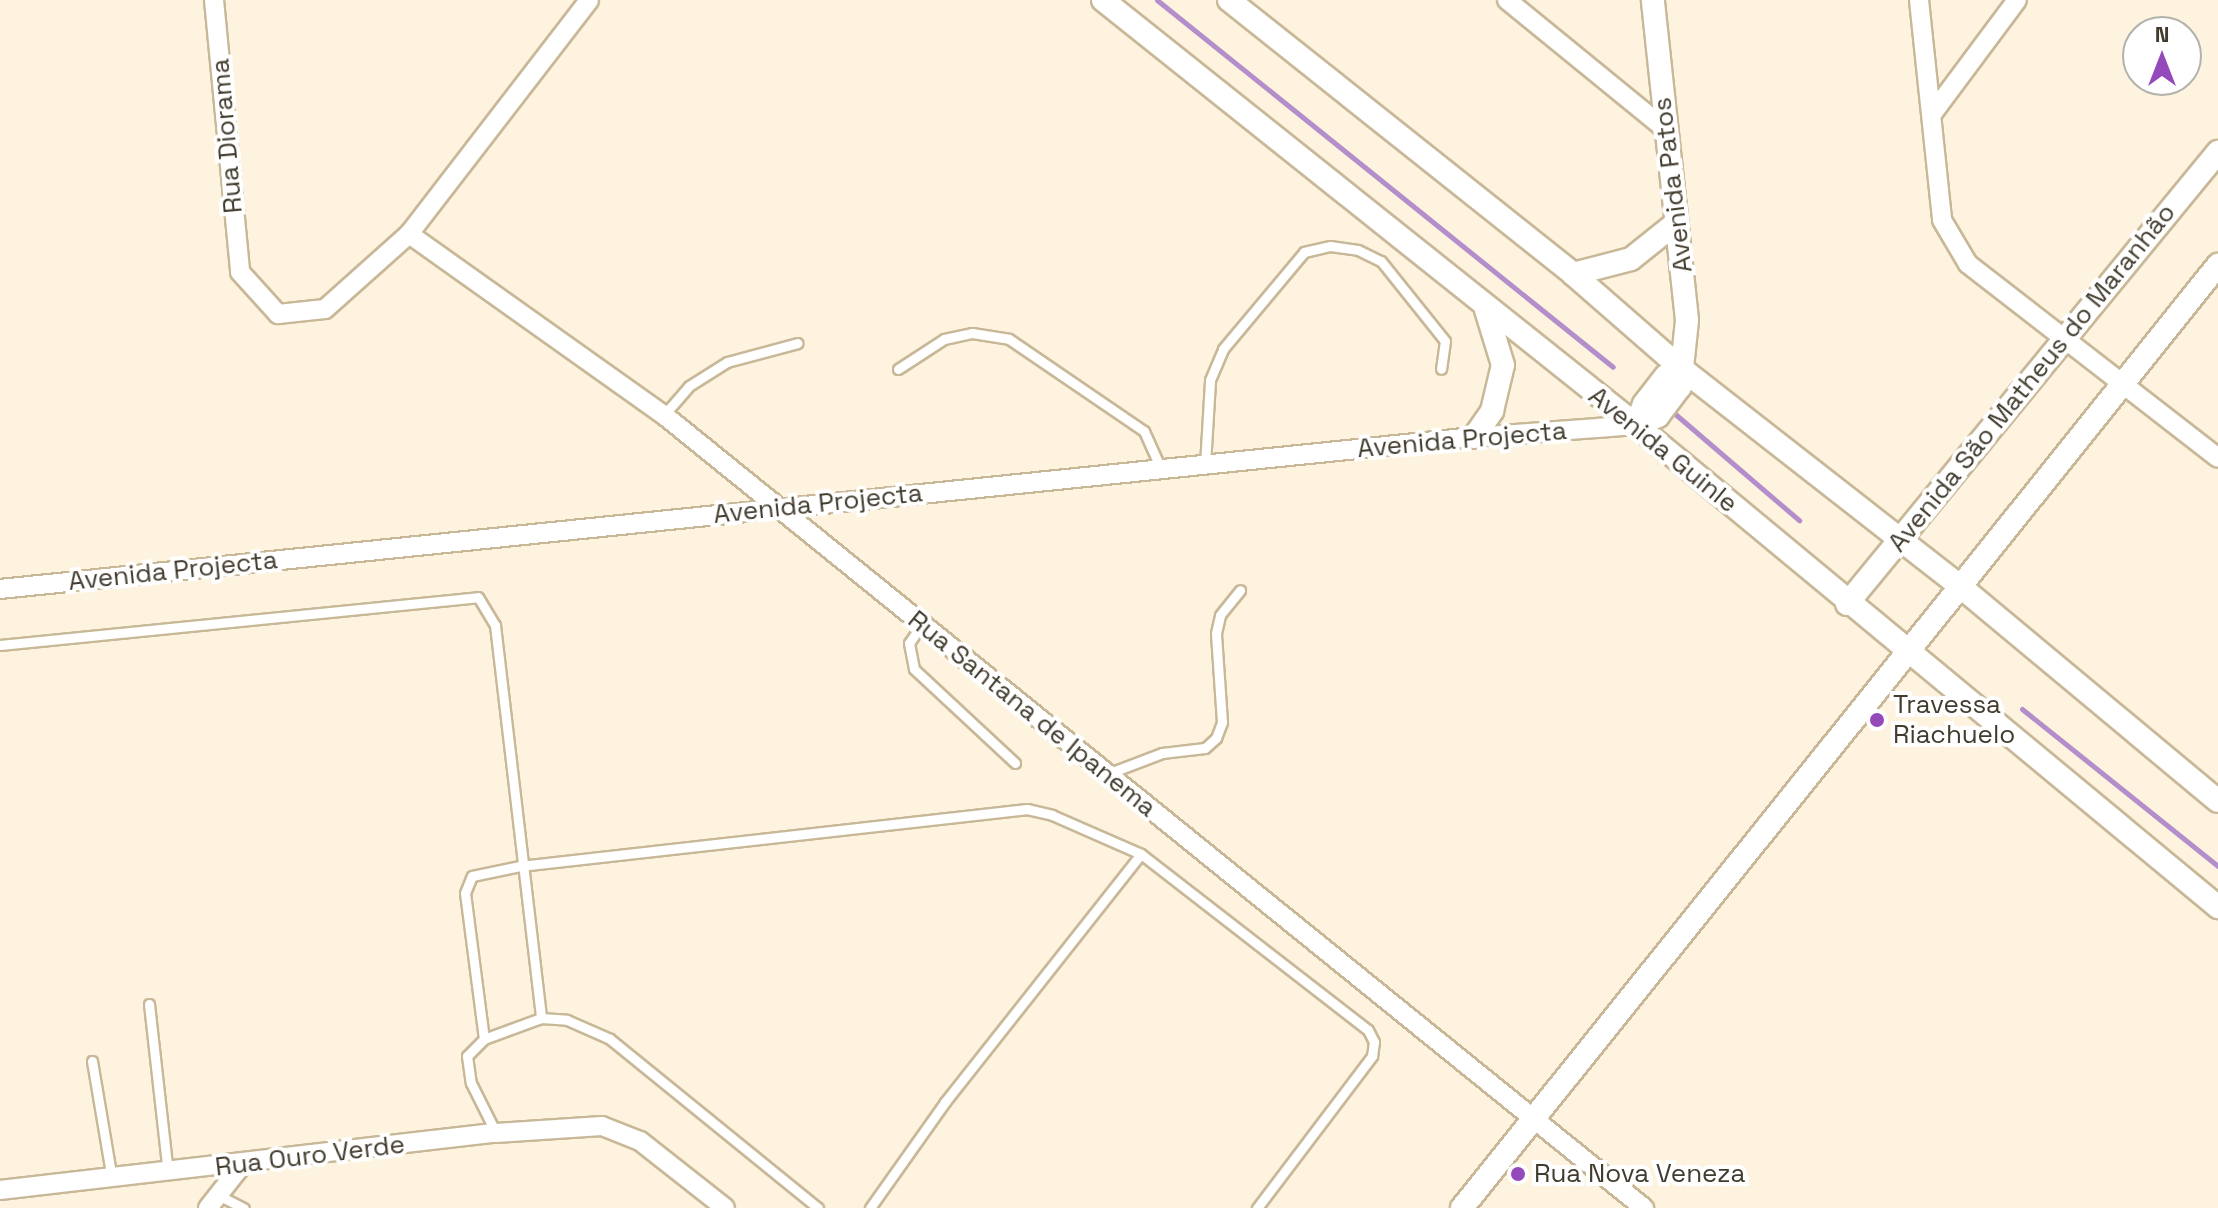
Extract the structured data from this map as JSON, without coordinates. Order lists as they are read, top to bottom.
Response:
{
  "streets": {
    "street": [
      "Rua Diorama",
      "Avenida Patos",
      "Avenida São Matheus do Maranhão",
      "Avenida Projecta",
      "Avenida Guinle",
      "Rua Santana de Ipanema",
      "Rua Ouro Verde"
    ]
  },
  "crossings": [
    ["Rua Diorama", "Rua Santana de Ipanema"],
    ["Avenida São Matheus do Maranhão", "Avenida Guinle"],
    ["Avenida Projecta", "Avenida Guinle"],
    ["Avenida Projecta", "Rua Santana de Ipanema"]
  ],
  "places": ["Travessa Riachuelo", "Rua Nova Veneza"],
  "north": "top"
}
